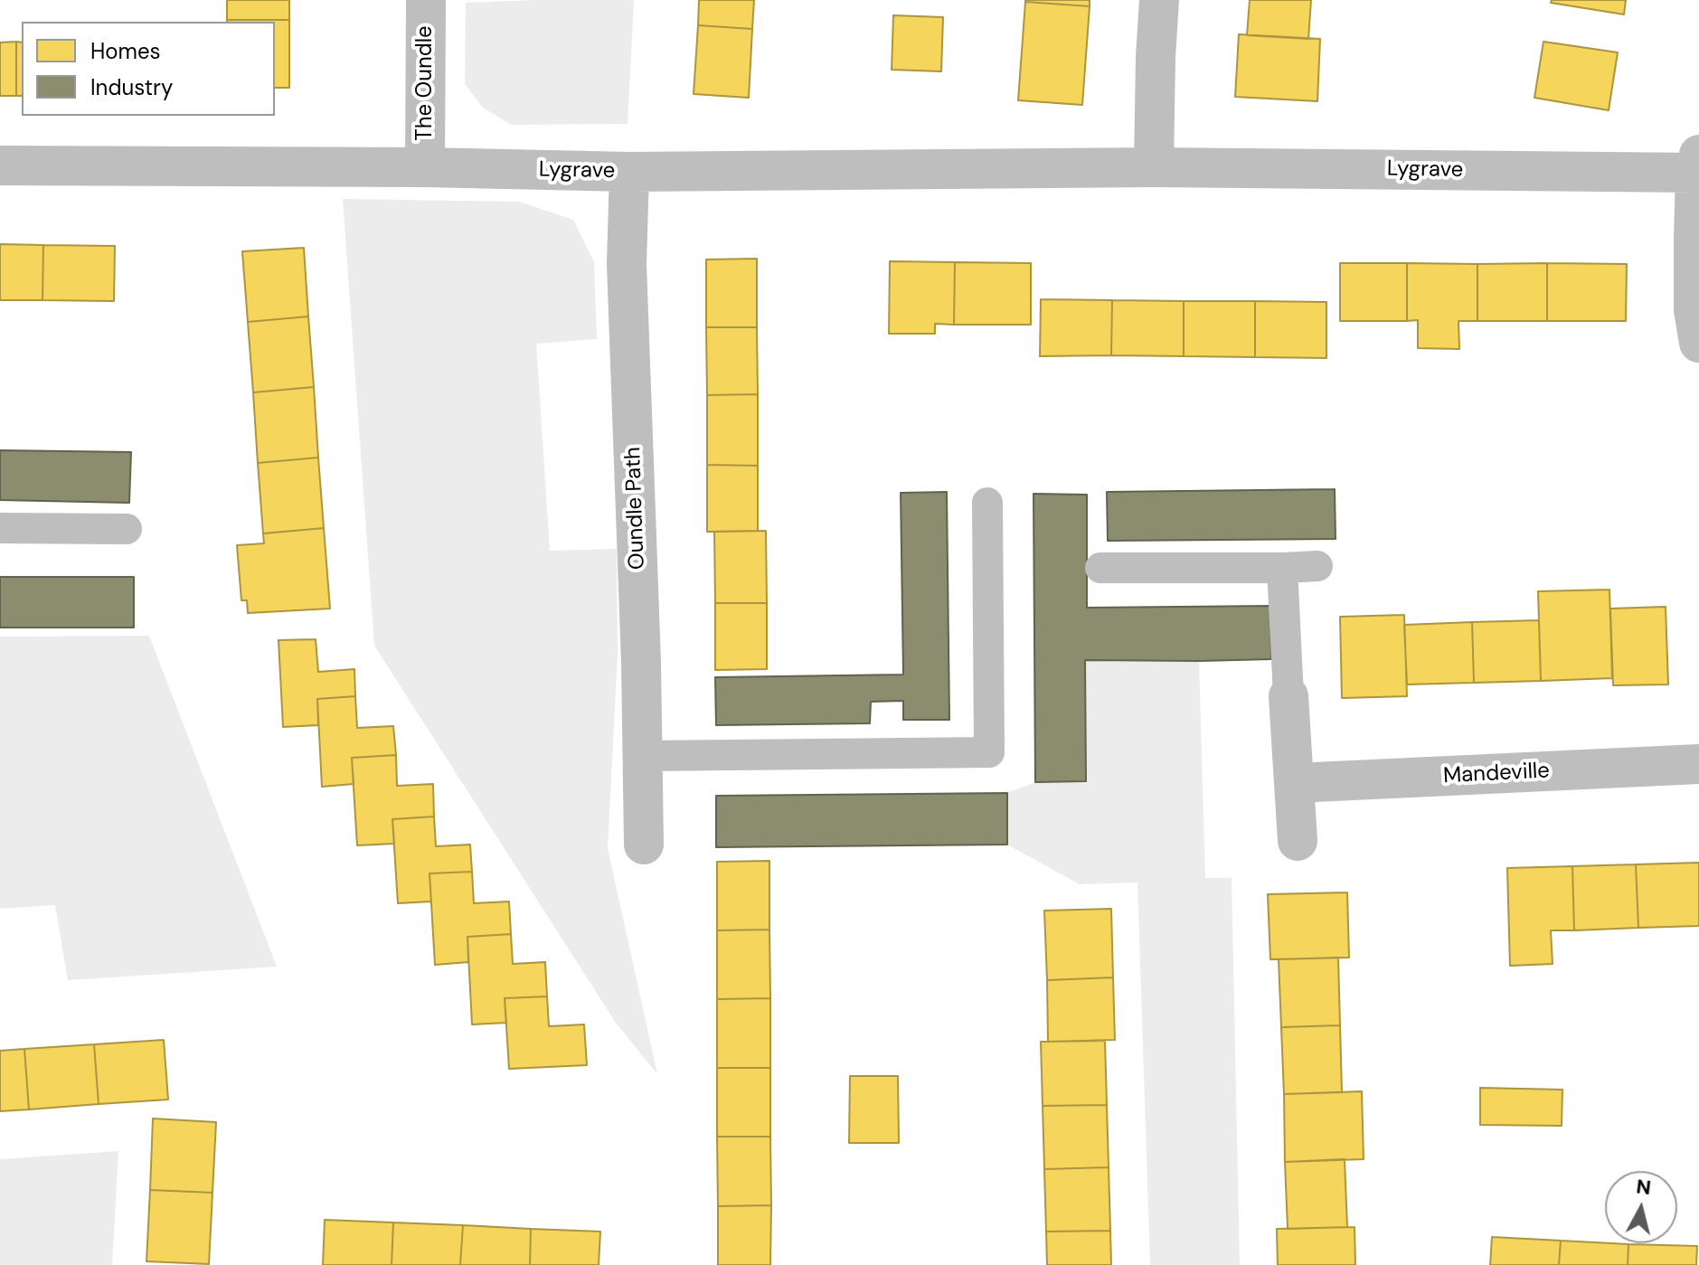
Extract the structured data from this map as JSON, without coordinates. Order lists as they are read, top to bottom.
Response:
{
  "streets": {
    "street": [
      "The Oundle",
      "Lygrave",
      "Oundle Path",
      "Mandeville"
    ]
  },
  "crossings": [
    ["The Oundle", "Lygrave"],
    ["Lygrave", "Oundle Path"]
  ],
  "legend": ["Homes", "Industry"],
  "north": "top"
}
